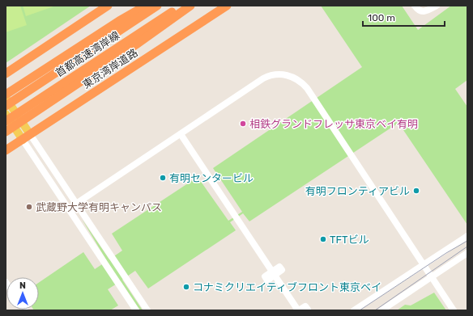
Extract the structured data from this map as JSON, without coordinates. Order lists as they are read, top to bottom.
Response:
{
  "streets": {
    "highway": ["首都高速湾岸線", "東京湾岸道路"]
  },
  "places": [
    "相鉄グランドフレッサ東京ベイ有明",
    "有明センタービル",
    "有明フロンティアビル",
    "武蔵野大学有明キャンパス",
    "TFTビル",
    "コナミクリエイティブフロント東京ベイ"
  ],
  "scale_bar": "100 m",
  "north": "top"
}
